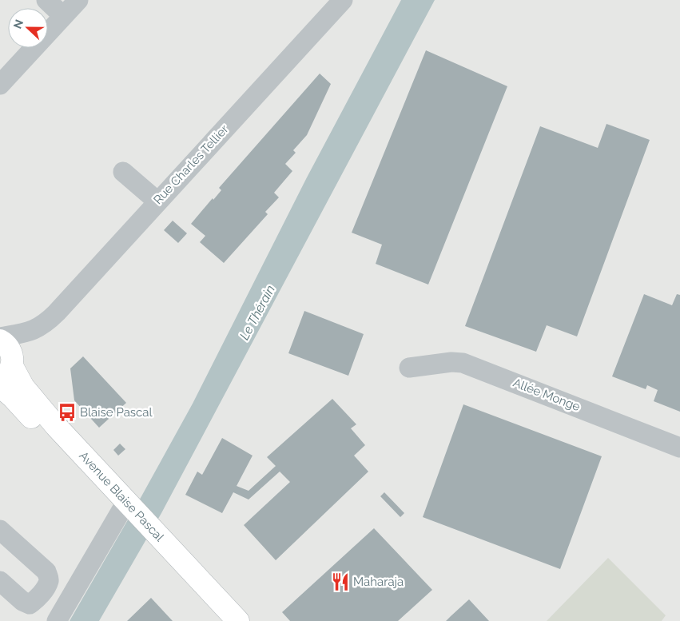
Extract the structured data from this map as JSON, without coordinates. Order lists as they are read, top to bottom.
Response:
{
  "streets": {
    "main road": ["Avenue Blaise Pascal"],
    "street": ["Rue Charles Tellier", "Allée Monge"]
  },
  "crossings": [
    ["Rue Charles Tellier", "Avenue Blaise Pascal"]
  ],
  "water": ["Le Thérain"],
  "places": {
    "bus stop": ["Blaise Pascal"],
    "restaurant": ["Maharaja"]
  },
  "north": "left"
}
